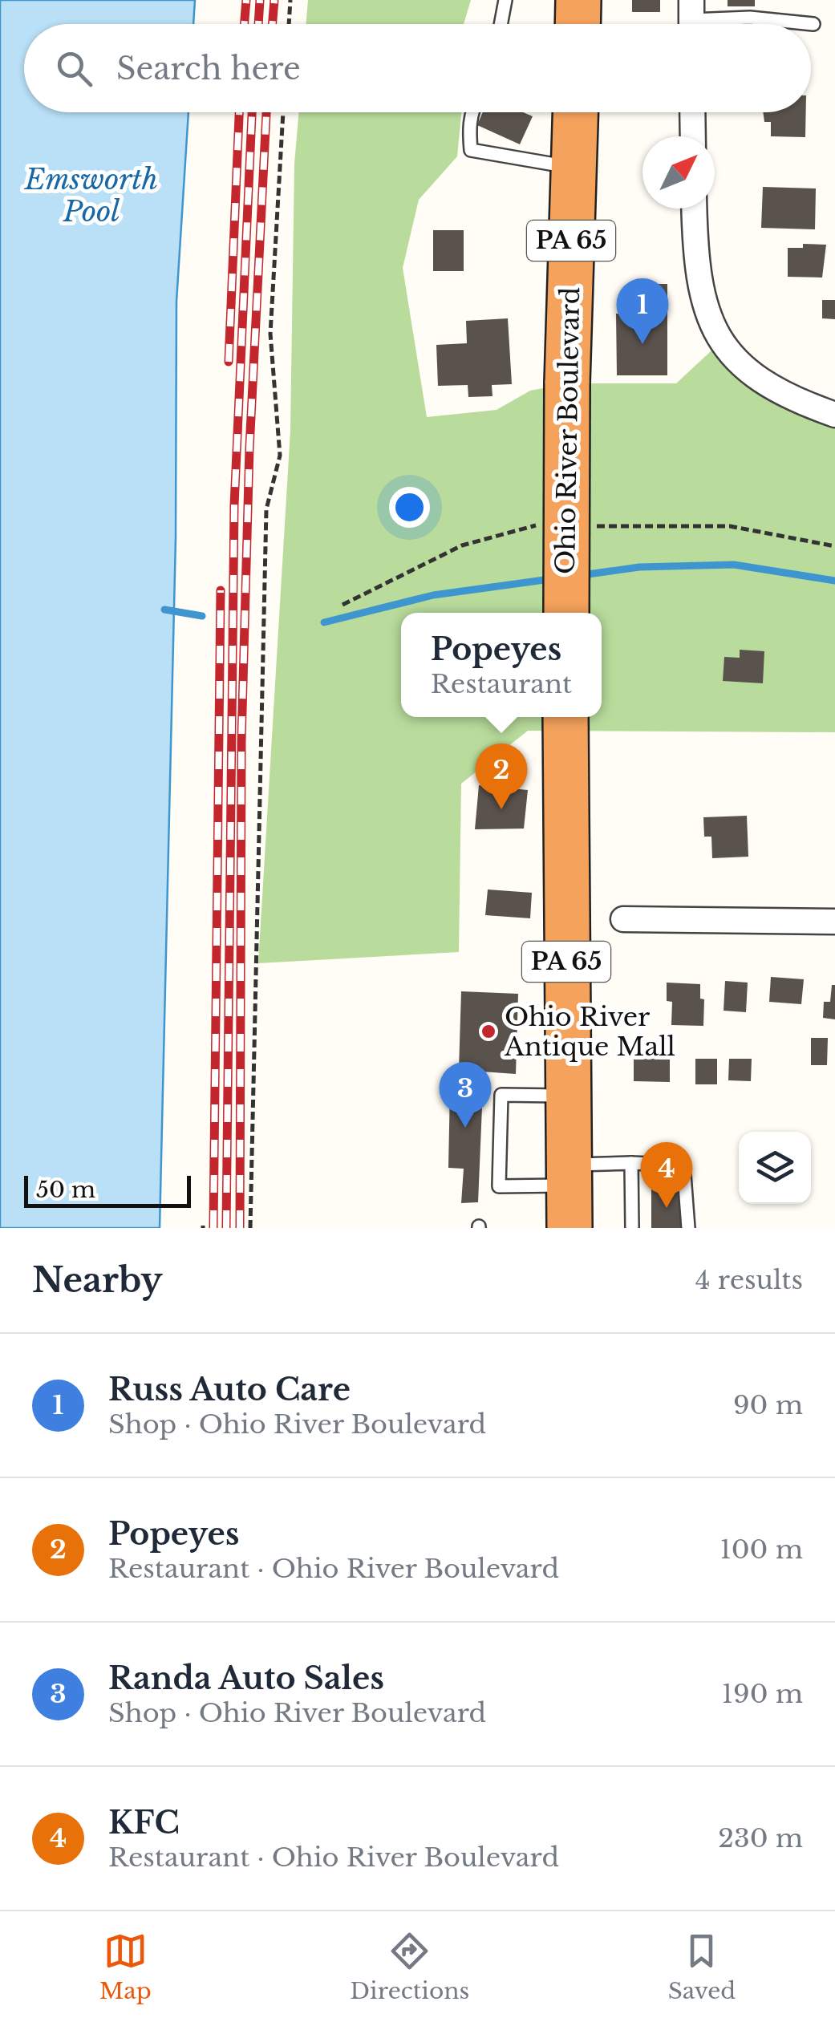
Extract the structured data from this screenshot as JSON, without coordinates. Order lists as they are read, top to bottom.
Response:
{
  "streets": {
    "highway": ["PA 65", "Ohio River Boulevard"]
  },
  "water": ["Emsworth Pool"],
  "places": ["Ohio River Antique Mall"],
  "scale_bar": "50 m",
  "north": "top right",
  "page": {
    "search": "Search here",
    "pins": [
      "1",
      "2",
      "3",
      "4"
    ],
    "popup": ["Popeyes", "Restaurant"],
    "scale": "50 m",
    "heading": ["Nearby", "4 results"],
    "list": [
      {
        "mark": "1",
        "name": "Russ Auto Care",
        "note": "Shop · Ohio River Boulevard",
        "value": "90 m"
      },
      {
        "mark": "2",
        "name": "Popeyes",
        "note": "Restaurant · Ohio River Boulevard",
        "value": "100 m"
      },
      {
        "mark": "3",
        "name": "Randa Auto Sales",
        "note": "Shop · Ohio River Boulevard",
        "value": "190 m"
      },
      {
        "mark": "4",
        "name": "KFC",
        "note": "Restaurant · Ohio River Boulevard",
        "value": "230 m"
      }
    ],
    "nav": ["Map", "Directions", "Saved"]
  }
}
